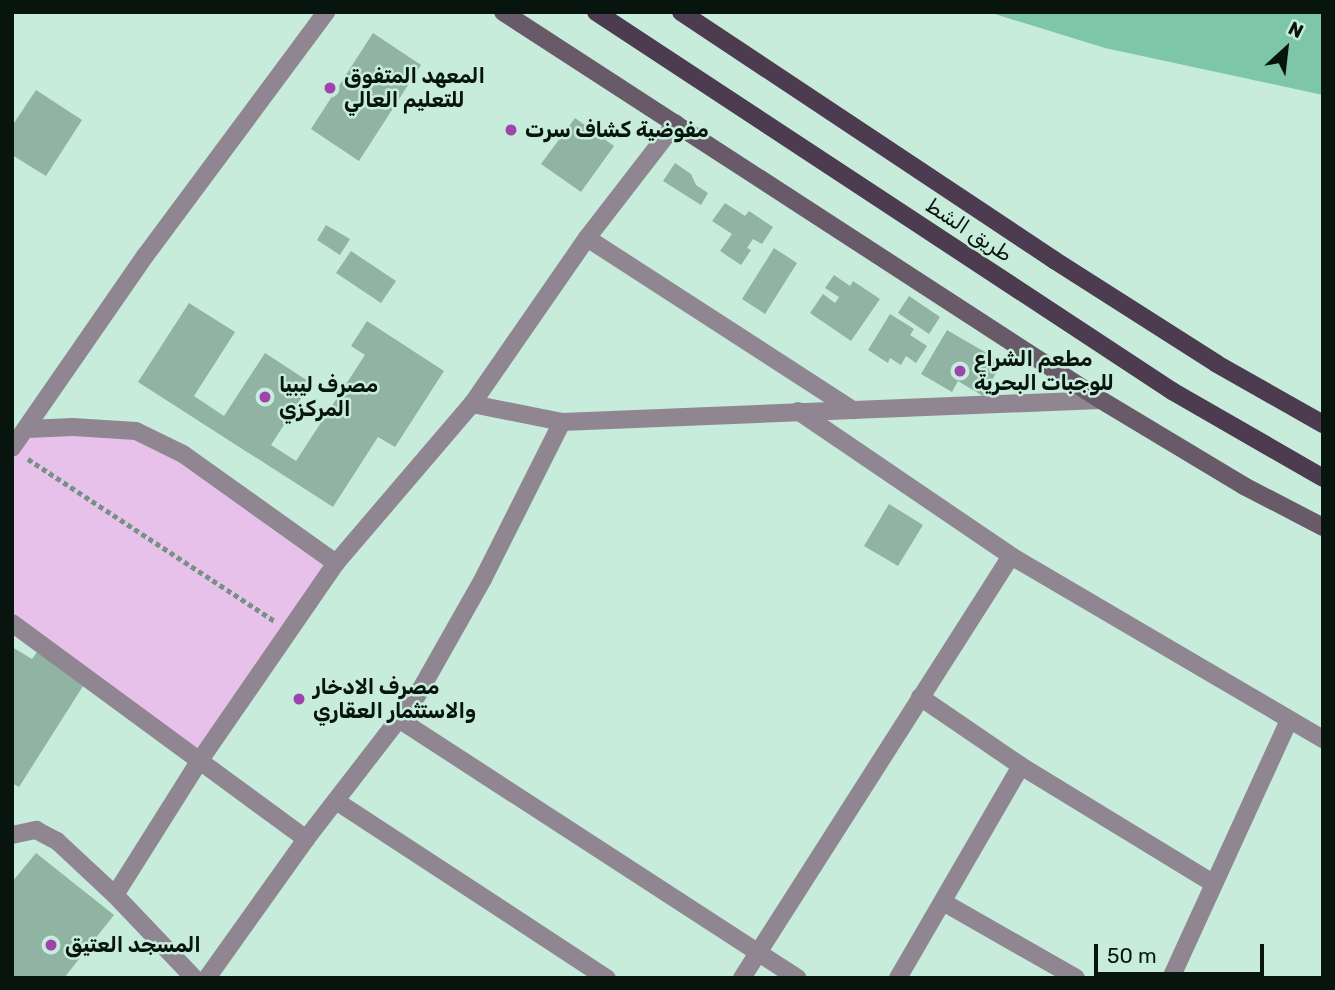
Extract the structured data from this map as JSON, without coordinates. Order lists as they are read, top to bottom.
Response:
{
  "streets": {
    "main road": ["طريق الشط"]
  },
  "places": [
    "المعهد المتفوق للتعليم العالي",
    "مفوضية كشاف سرت",
    "مطعم الشراع للوجبات البحرية",
    "مصرف ليبيا المركزي",
    "مصرف الادخار والاستثمار العقاري",
    "المسجد العتيق"
  ],
  "scale_bar": "50 m",
  "north": "top right"
}
